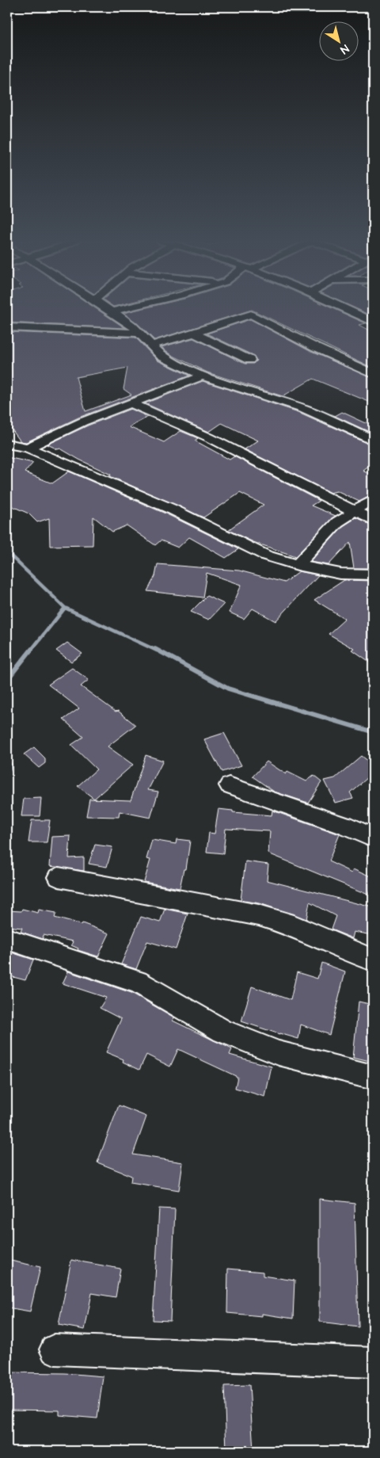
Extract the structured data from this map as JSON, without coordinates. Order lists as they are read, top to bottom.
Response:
{
  "north": "bottom right"
}
